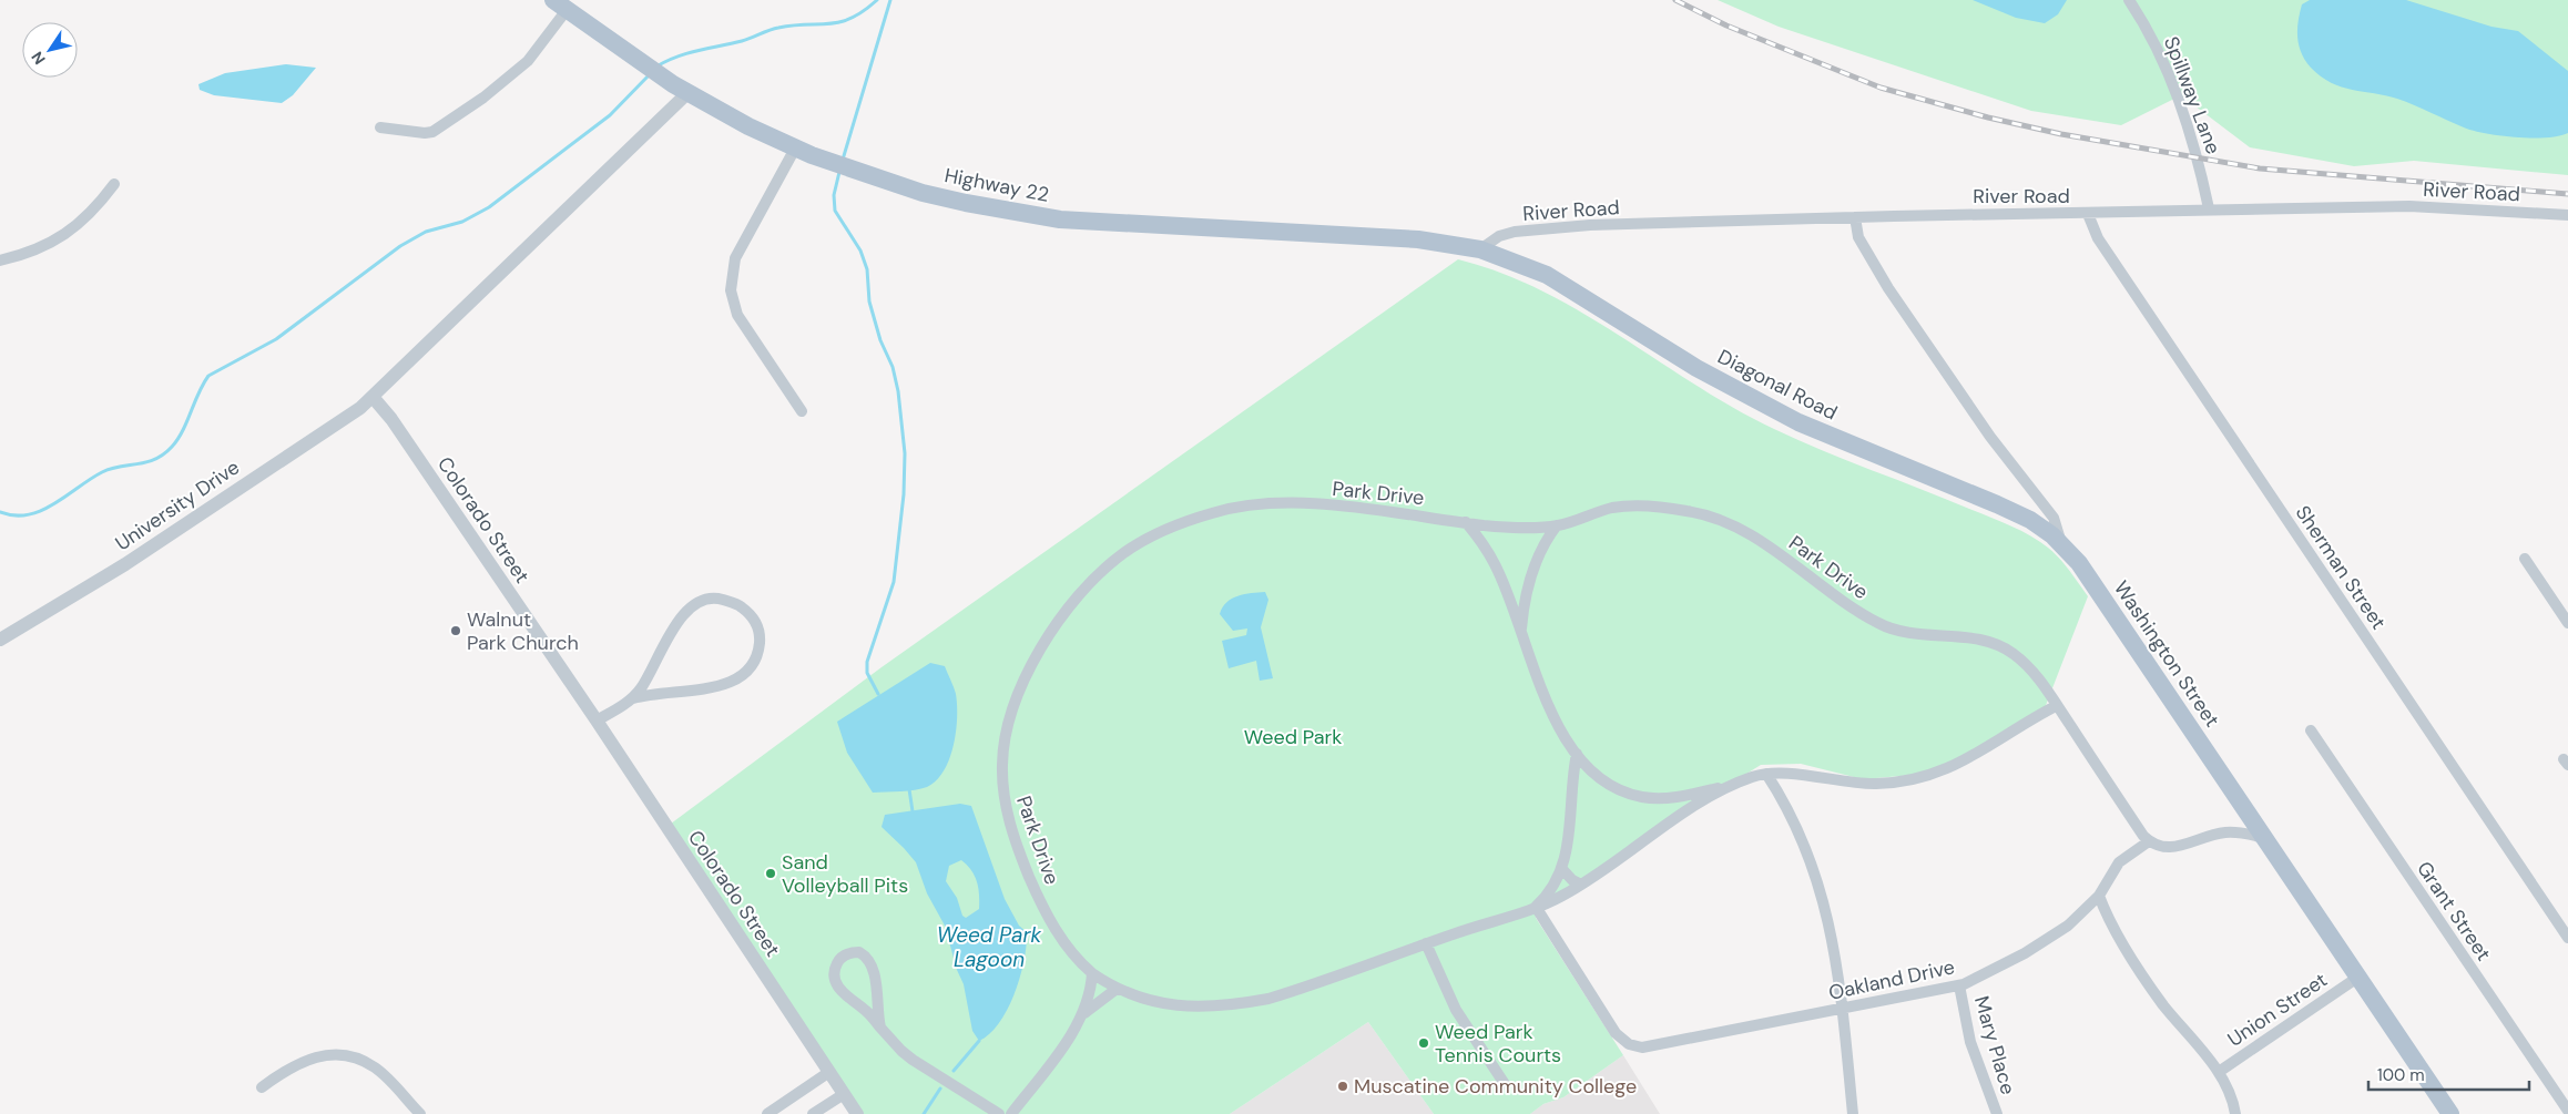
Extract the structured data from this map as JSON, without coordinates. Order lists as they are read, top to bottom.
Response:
{
  "streets": {
    "main road": ["Highway 22", "Diagonal Road", "Washington Street"],
    "street": [
      "Spillway Lane",
      "River Road",
      "Park Drive",
      "University Drive",
      "Colorado Street",
      "Sherman Street",
      "Grant Street",
      "Oakland Drive",
      "Union Street",
      "Mary Place"
    ]
  },
  "crossings": [
    ["Spillway Lane", "River Road"],
    ["Highway 22", "River Road"],
    ["Highway 22", "Diagonal Road"],
    ["River Road", "Diagonal Road"],
    ["River Road", "Sherman Street"],
    ["River Road", "Washington Street"],
    ["Diagonal Road", "Washington Street"],
    ["Park Drive", "Oakland Drive"],
    ["University Drive", "Colorado Street"],
    ["Washington Street", "Union Street"],
    ["Oakland Drive", "Mary Place"]
  ],
  "water": ["Weed Park Lagoon"],
  "parks": ["Weed Park"],
  "places": [
    "Walnut Park Church",
    "Sand Volleyball Pits",
    "Weed Park Tennis Courts",
    "Muscatine Community College"
  ],
  "scale_bar": "100 m",
  "north": "bottom left"
}
